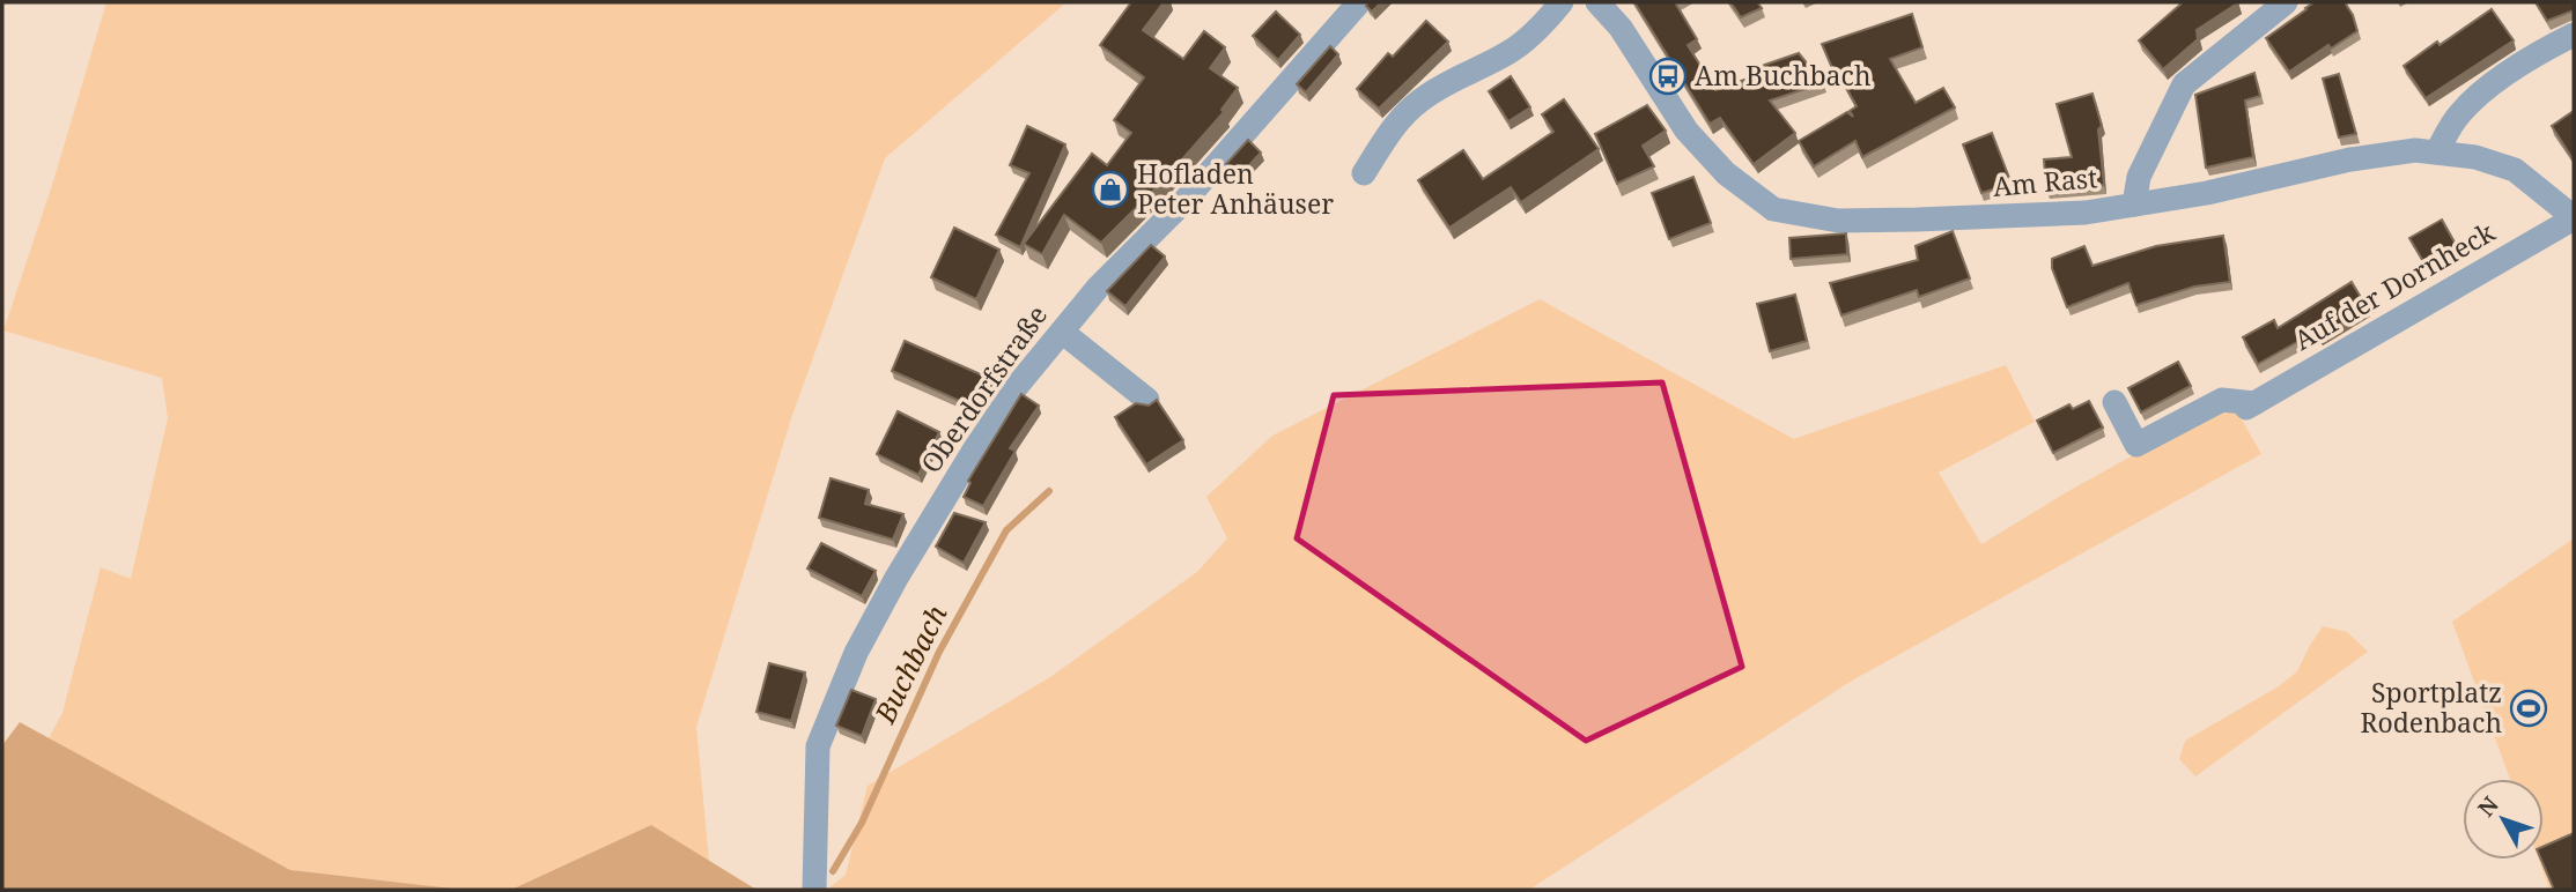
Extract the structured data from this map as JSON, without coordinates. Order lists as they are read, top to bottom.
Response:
{
  "streets": {
    "street": ["Am Rast", "Auf der Dornheck", "Oberdorfstraße"]
  },
  "crossings": [
    ["Am Rast", "Auf der Dornheck"]
  ],
  "water": ["Buchbach"],
  "places": {
    "bus stop": ["Am Buchbach"],
    "shop": ["Hofladen Peter Anhäuser"],
    "sports": ["Sportplatz Rodenbach"]
  },
  "north": "top left"
}
